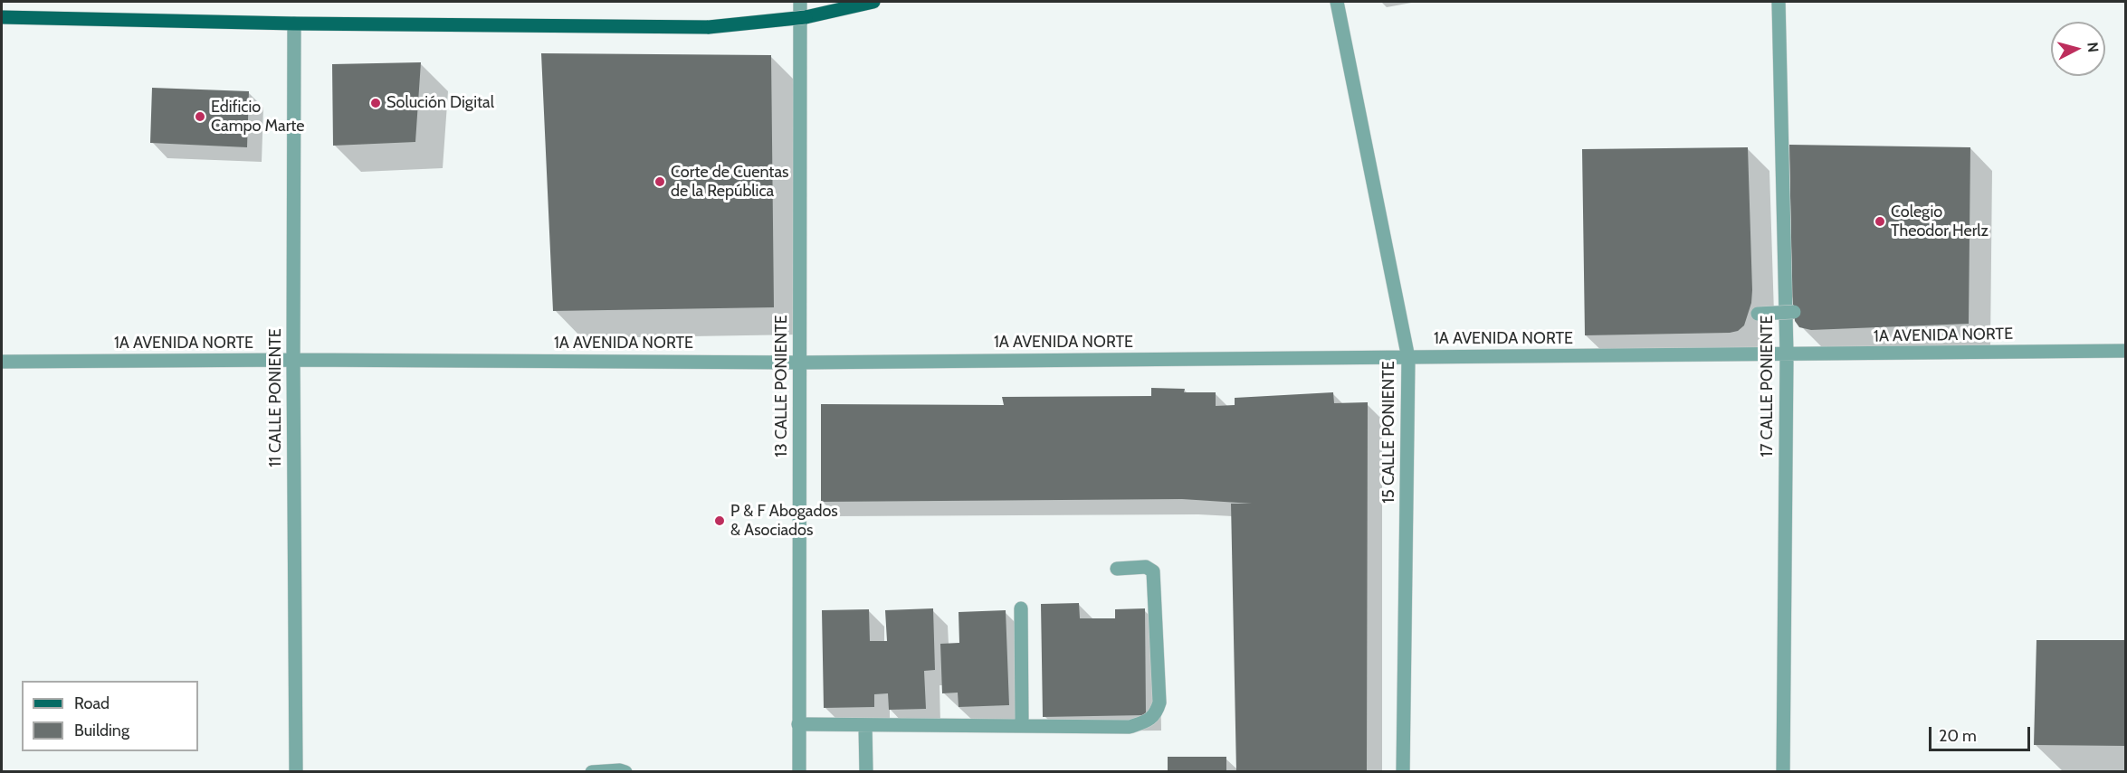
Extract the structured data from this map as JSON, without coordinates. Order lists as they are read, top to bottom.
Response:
{
  "streets": {
    "street": [
      "1A AVENIDA NORTE",
      "13 CALLE PONIENTE",
      "17 CALLE PONIENTE",
      "11 CALLE PONIENTE",
      "15 CALLE PONIENTE"
    ]
  },
  "crossings": [
    ["1A AVENIDA NORTE", "13 CALLE PONIENTE"],
    ["1A AVENIDA NORTE", "17 CALLE PONIENTE"],
    ["1A AVENIDA NORTE", "11 CALLE PONIENTE"],
    ["1A AVENIDA NORTE", "15 CALLE PONIENTE"]
  ],
  "places": [
    "Solución Digital",
    "Edificio Campo Marte",
    "Corte de Cuentas de la República",
    "Colegio Theodor Herlz",
    "P & F Abogados & Asociados"
  ],
  "legend": ["Road", "Building"],
  "scale_bar": "20 m",
  "north": "right"
}
